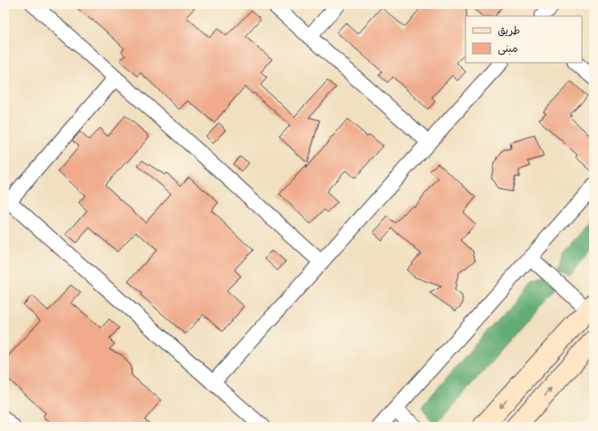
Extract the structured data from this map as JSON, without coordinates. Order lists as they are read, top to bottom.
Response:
{
  "legend": ["طريق", "مبنى"]
}
